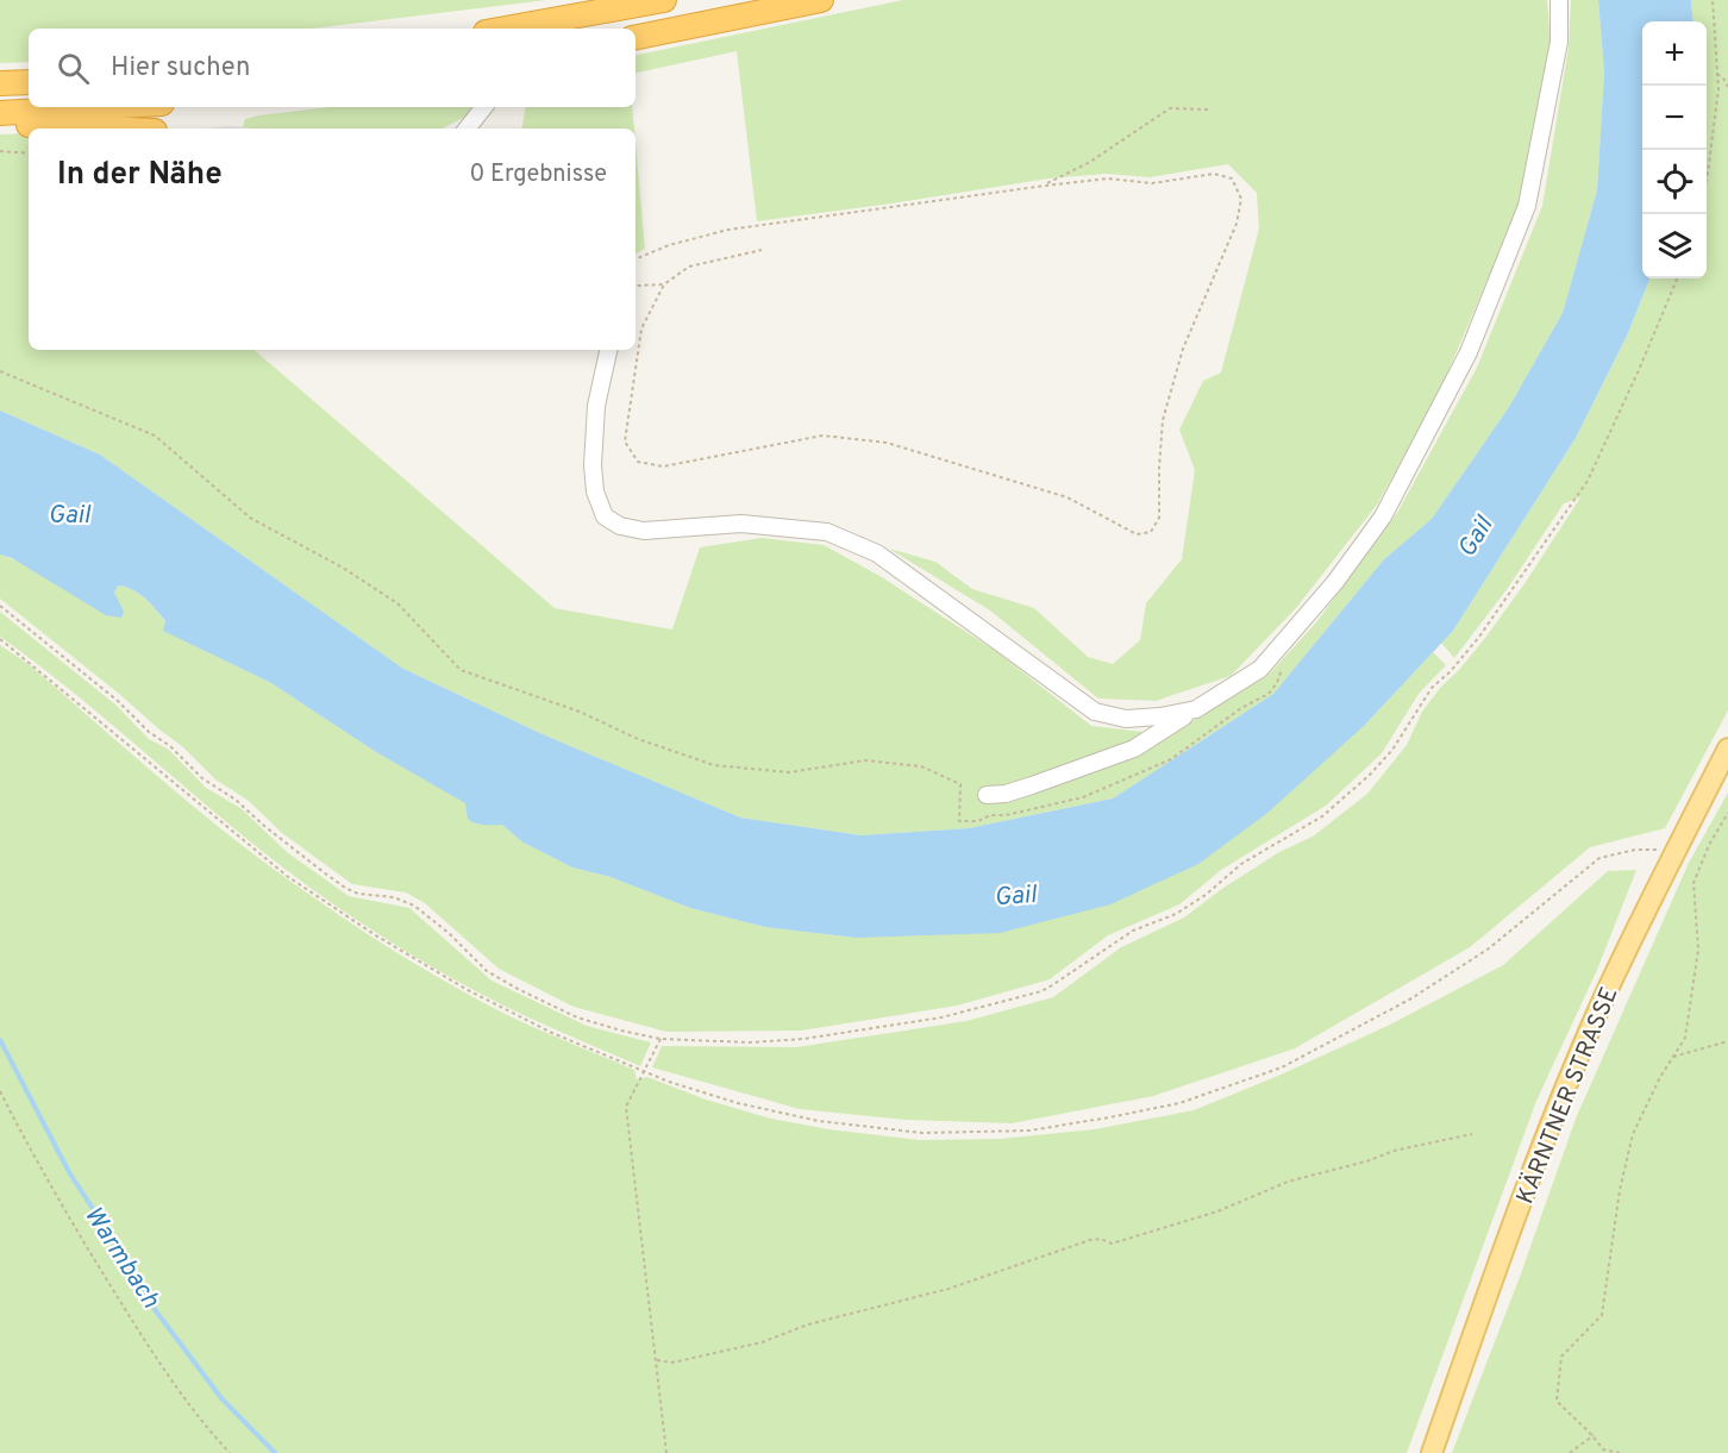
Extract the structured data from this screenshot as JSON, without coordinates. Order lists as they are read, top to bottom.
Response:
{
  "streets": {
    "main road": ["KÄRNTNER STRASSE"]
  },
  "water": ["Gail", "Warmbach"],
  "page": {
    "map_buttons": ["+", "−"],
    "search": "Hier suchen",
    "heading": ["In der Nähe", "0 Ergebnisse"]
  }
}
